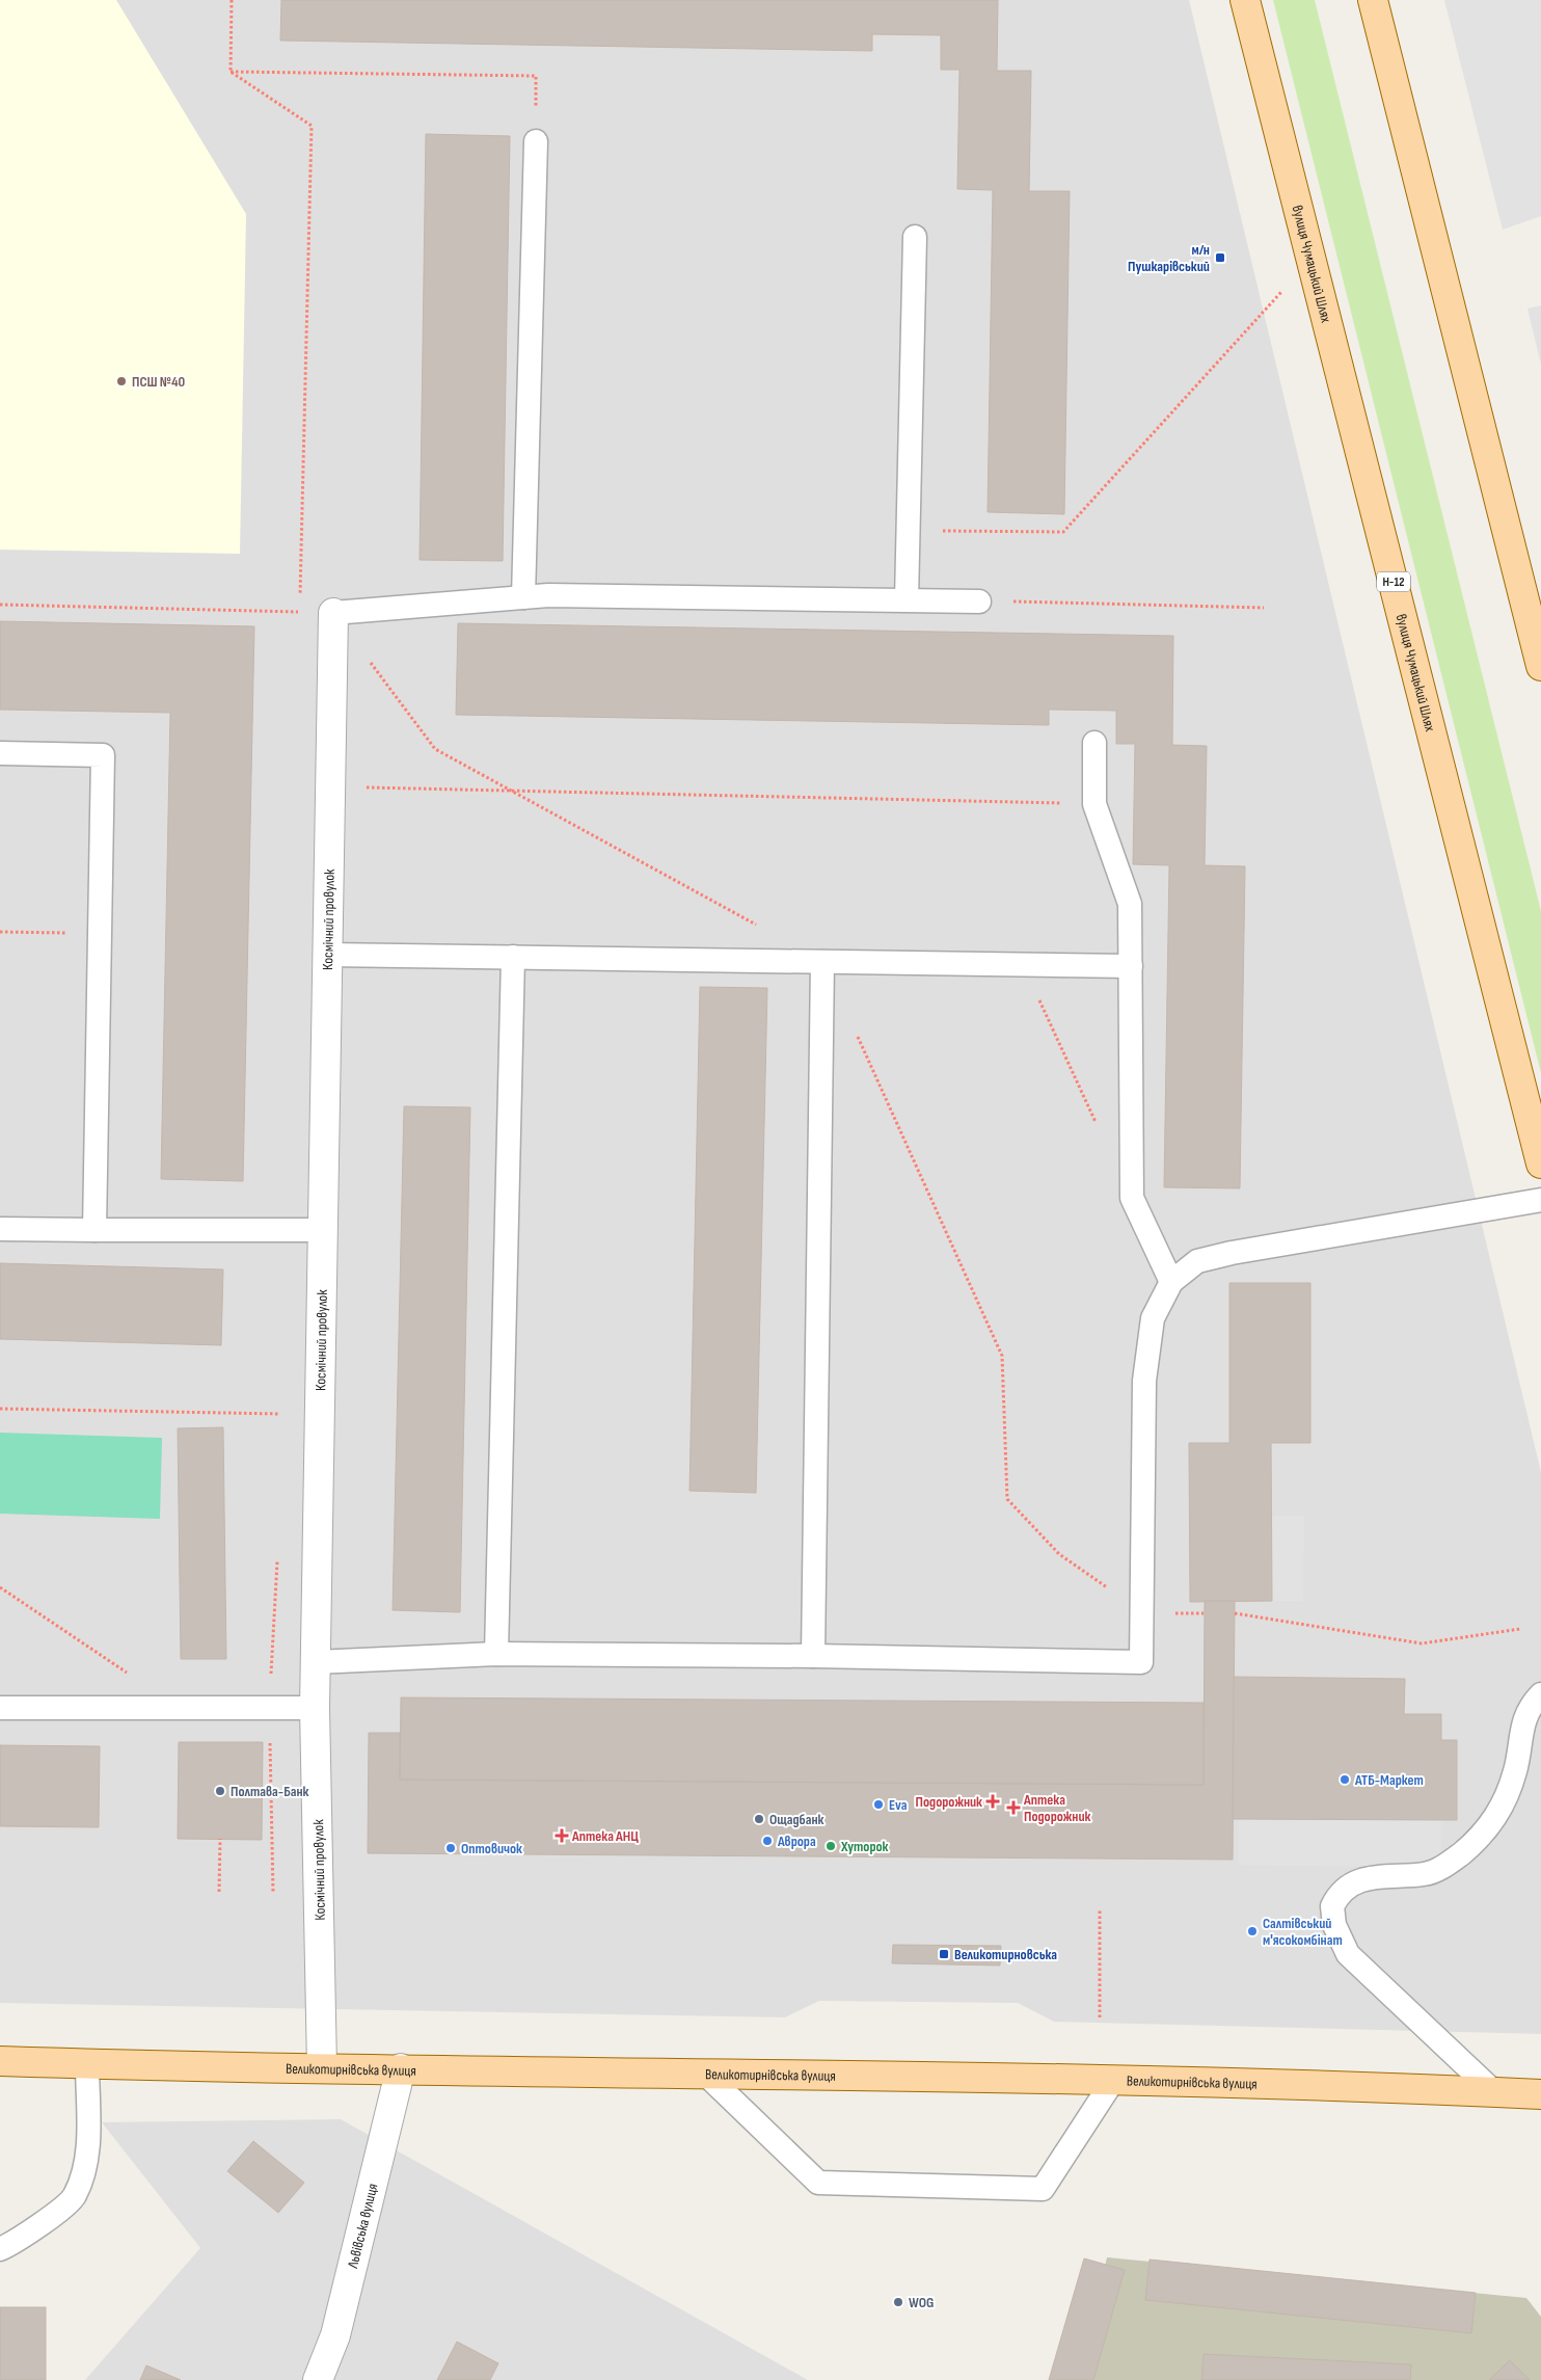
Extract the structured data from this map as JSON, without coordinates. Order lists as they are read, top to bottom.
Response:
{
  "streets": {
    "main road": ["вулиця Чумацький Шлях", "Н-12", "Великотирнівська вулиця"],
    "street": ["Космічний провулок", "Львівська вулиця"]
  },
  "crossings": [
    ["Космічний провулок", "Великотирнівська вулиця"],
    ["Великотирнівська вулиця", "Львівська вулиця"]
  ],
  "places": {
    "transit": ["м/н Пушкарівський", "Великотирновська"],
    "other": [
      "ПСШ №40",
      "АТБ-Маркет",
      "Полтава-Банк",
      "Eva",
      "Ощадбанк",
      "Аврора",
      "Хуторок",
      "Оптовичок",
      "Салтівський м'ясокомбінат",
      "WOG"
    ],
    "health": ["Подорожник", "Аптека Подорожник", "Аптека АНЦ"]
  }
}
